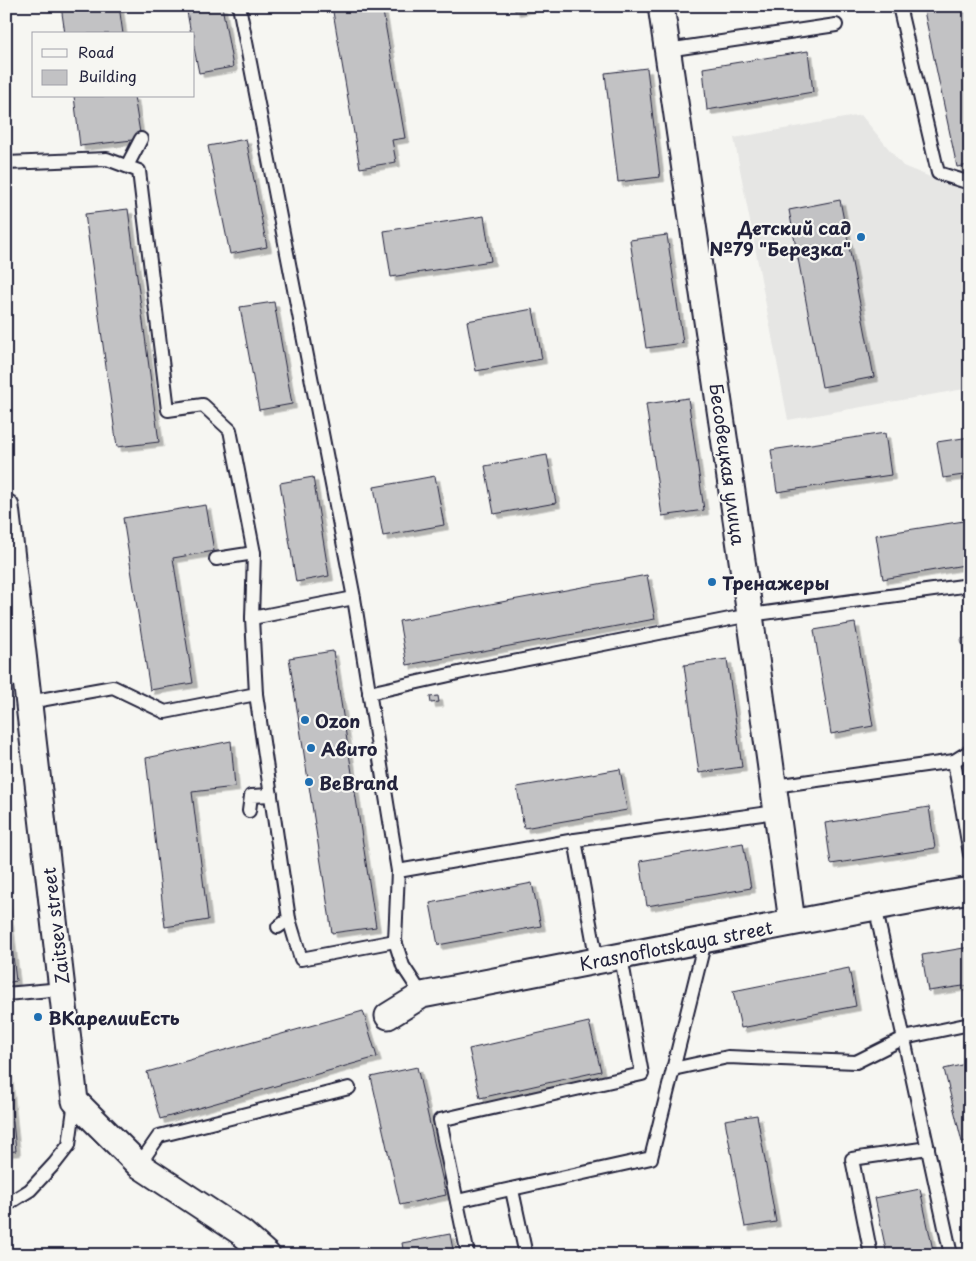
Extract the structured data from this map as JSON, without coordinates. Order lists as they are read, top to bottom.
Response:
{
  "streets": {
    "street": ["Бесовецкая улица", "Zaitsev street", "Krasnoflotskaya street"]
  },
  "crossings": [
    ["Бесовецкая улица", "Krasnoflotskaya street"]
  ],
  "places": [
    "Детский сад №79 \"Березка\"",
    "Тренажеры",
    "Ozon",
    "Авито",
    "BeBrand",
    "ВКарелииЕсть"
  ],
  "legend": ["Road", "Building"]
}
